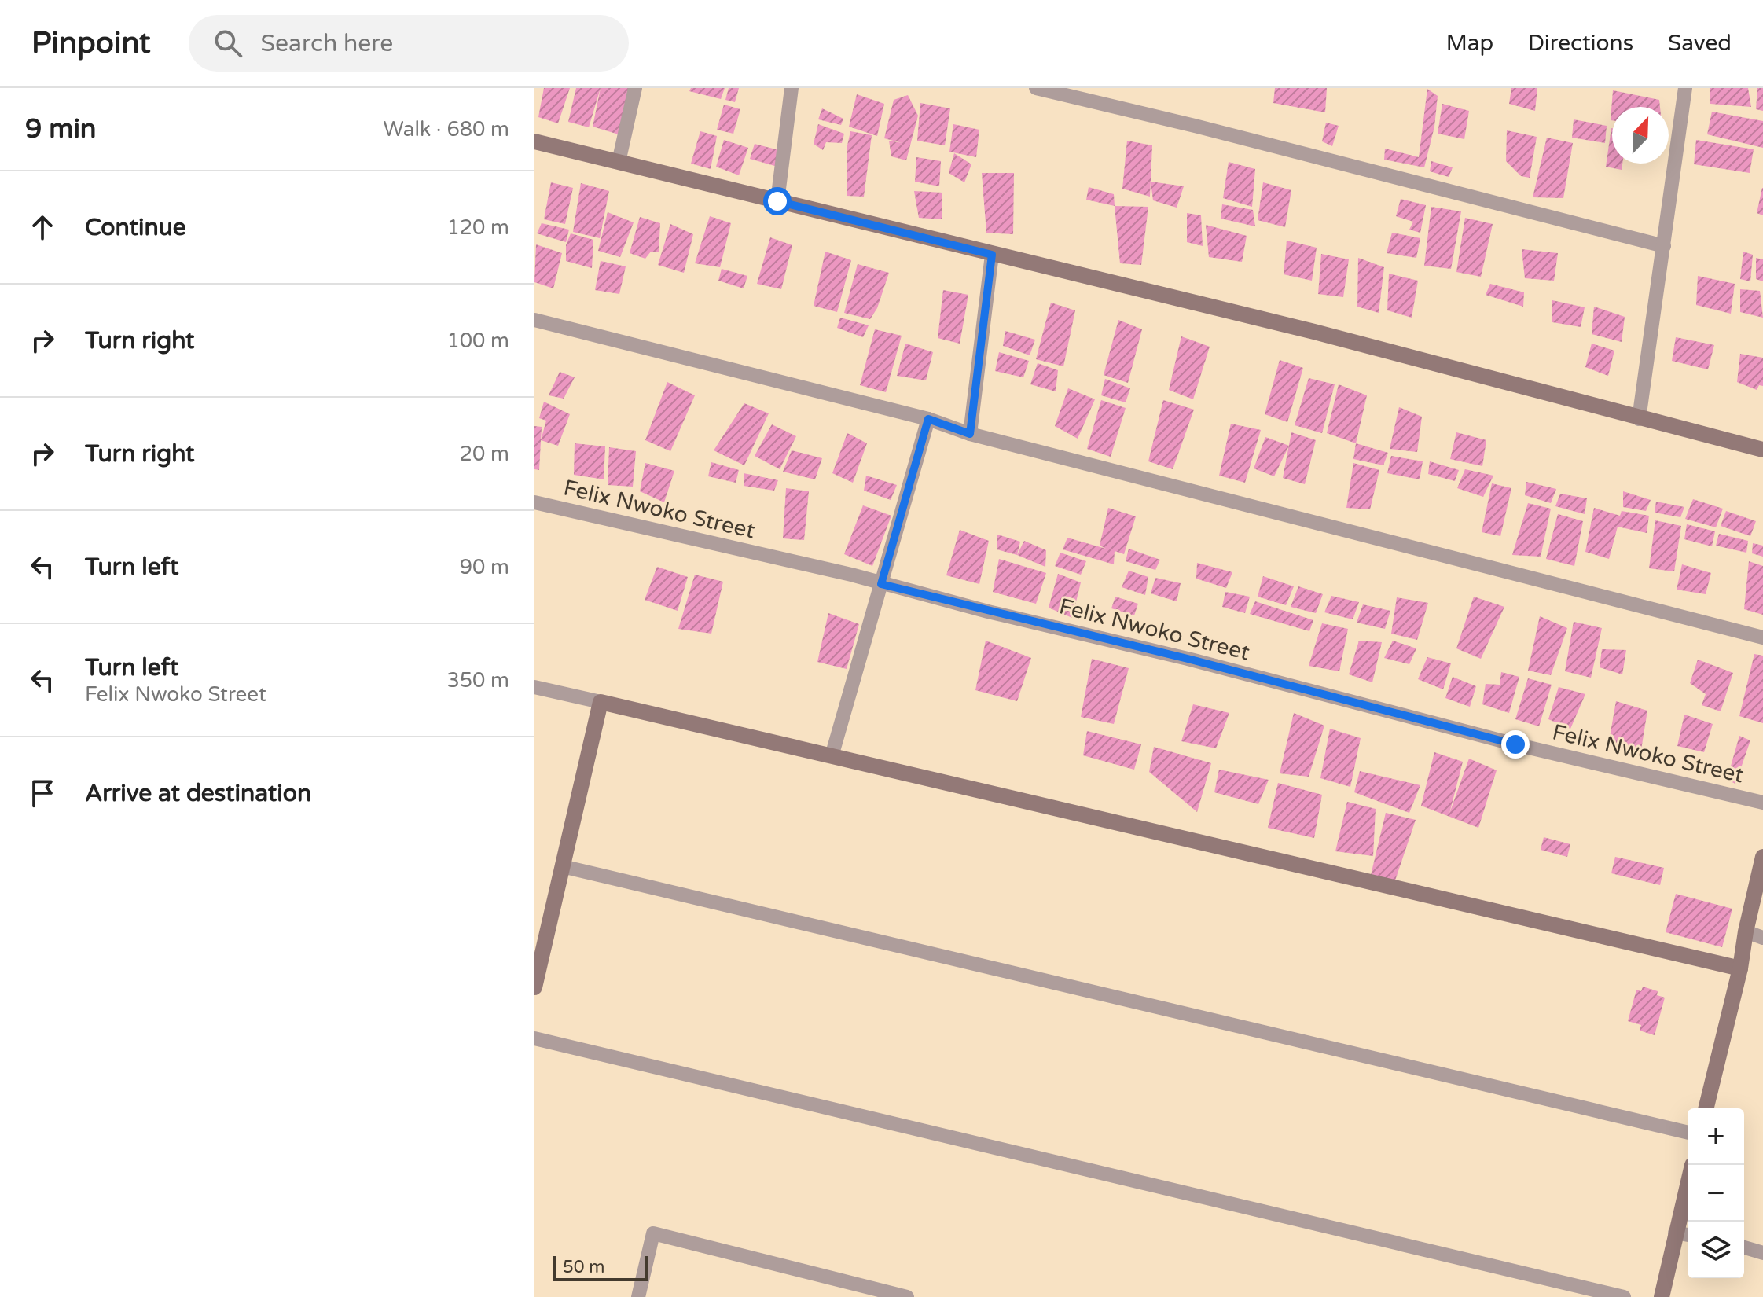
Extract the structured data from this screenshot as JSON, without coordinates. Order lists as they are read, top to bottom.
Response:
{
  "streets": {
    "street": ["Felix Nwoko Street"]
  },
  "scale_bar": "50 m",
  "north": "top right",
  "page": {
    "header": "Pinpoint",
    "search": "Search here",
    "nav": ["Map", "Directions", "Saved"],
    "heading": ["9 min", "Walk · 680 m"],
    "list": [
      ["Continue", "120 m"],
      ["Turn right", "100 m"],
      ["Turn right", "20 m"],
      ["Turn left", "90 m"],
      ["Turn left", "Felix Nwoko Street", "350 m"],
      "Arrive at destination"
    ],
    "map_buttons": ["+", "−"],
    "scale": "50 m"
  }
}
